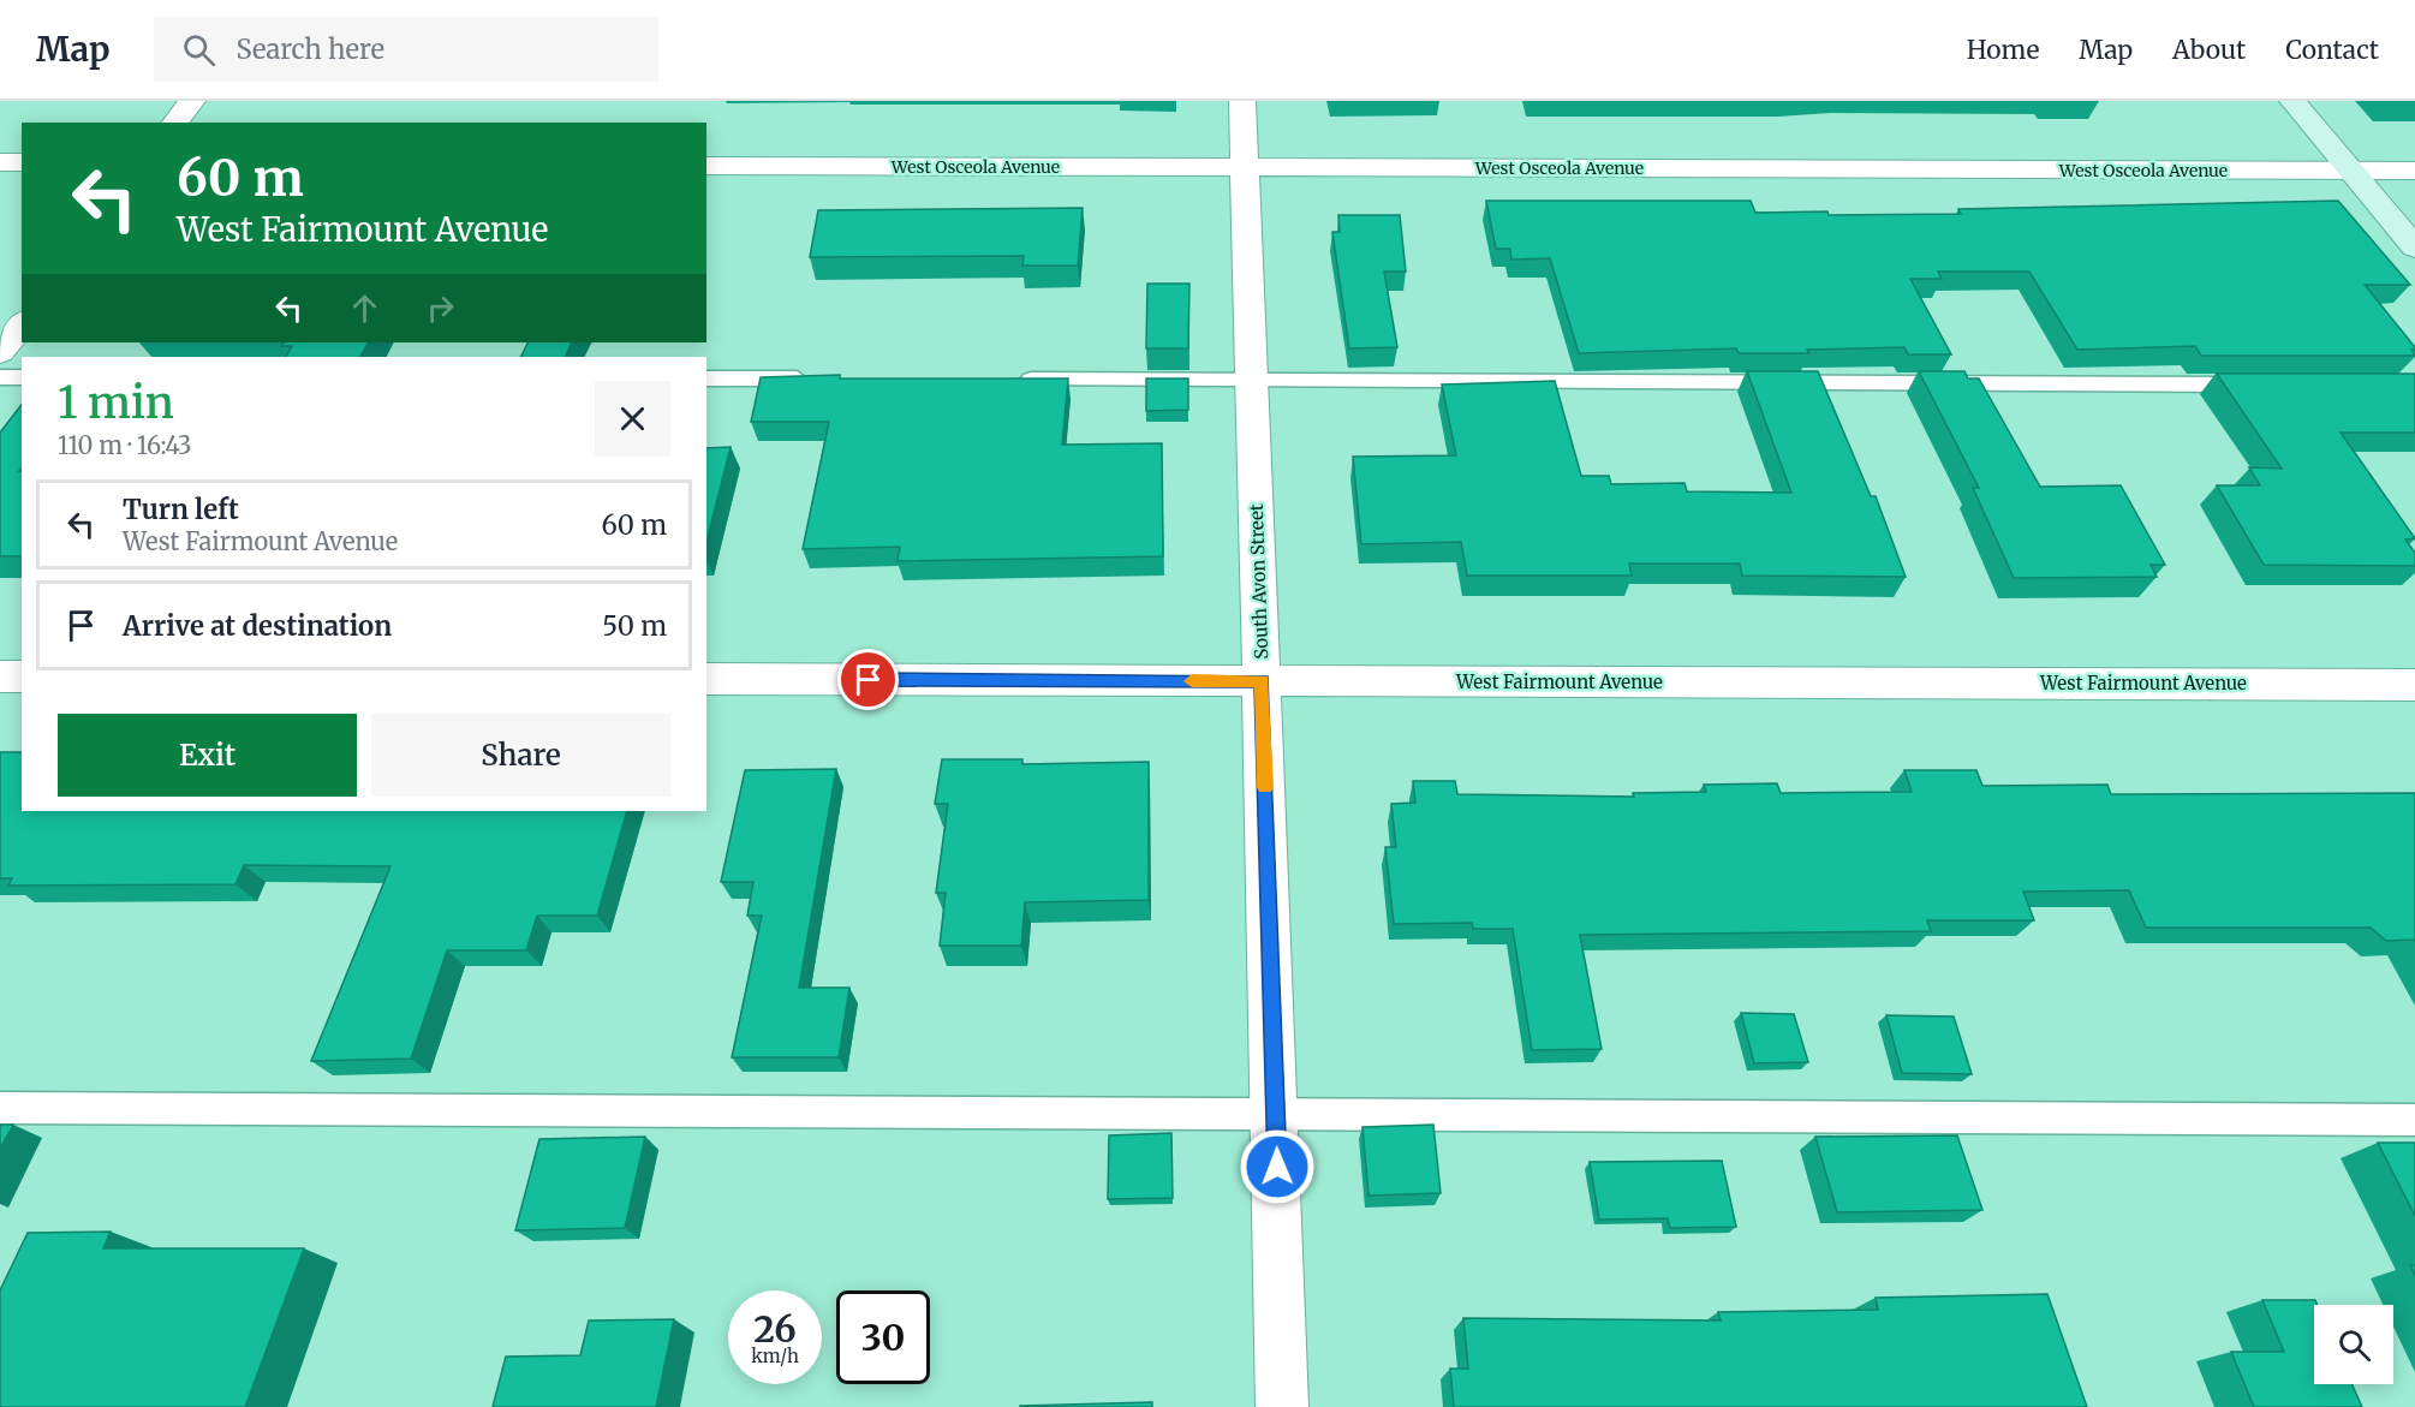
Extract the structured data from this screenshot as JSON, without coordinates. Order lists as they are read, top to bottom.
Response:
{
  "streets": {
    "street": ["West Osceola Avenue", "South Avon Street", "West Fairmount Avenue"]
  },
  "crossings": [
    ["West Osceola Avenue", "South Avon Street"],
    ["South Avon Street", "West Fairmount Avenue"]
  ],
  "page": {
    "header": "Map",
    "search": "Search here",
    "nav": [
      "Home",
      "Map",
      "About",
      "Contact"
    ],
    "turn": ["60 m", "West Fairmount Avenue"],
    "heading": ["1 min", "110 m · 16:43"],
    "list": [
      {
        "name": "Turn left",
        "note": "West Fairmount Avenue",
        "value": "60 m"
      },
      {
        "name": "Arrive at destination",
        "value": "50 m"
      }
    ],
    "buttons": ["Exit", "Share"],
    "speed": "26 km/h",
    "limit": "30"
  }
}
